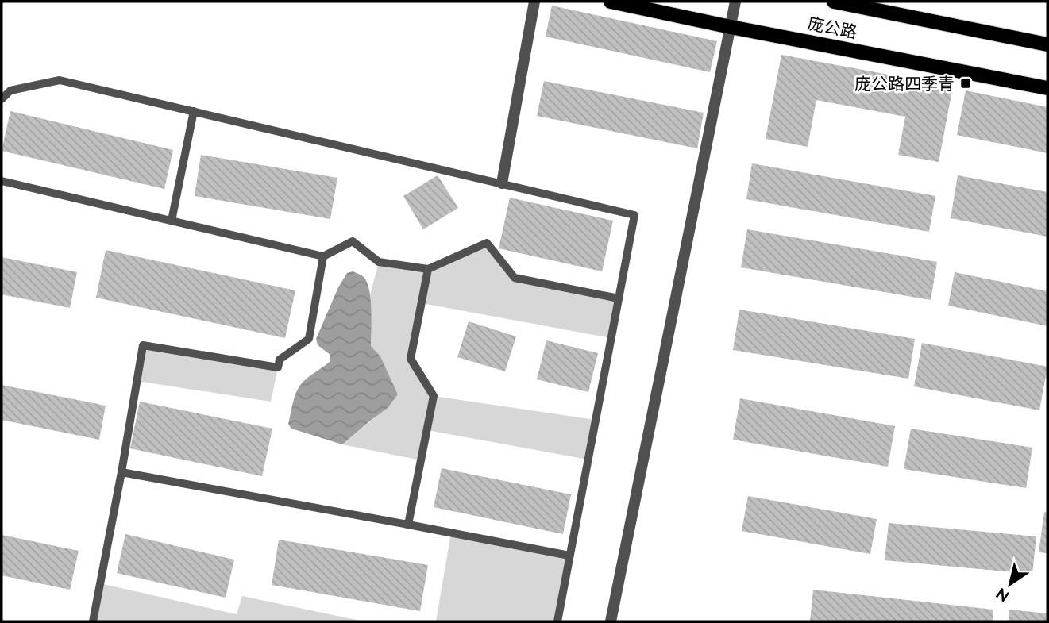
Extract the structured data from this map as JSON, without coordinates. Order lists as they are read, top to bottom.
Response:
{
  "streets": {
    "main road": ["庞公路"]
  },
  "places": {
    "transit": ["庞公路四季青"]
  },
  "north": "bottom left"
}
